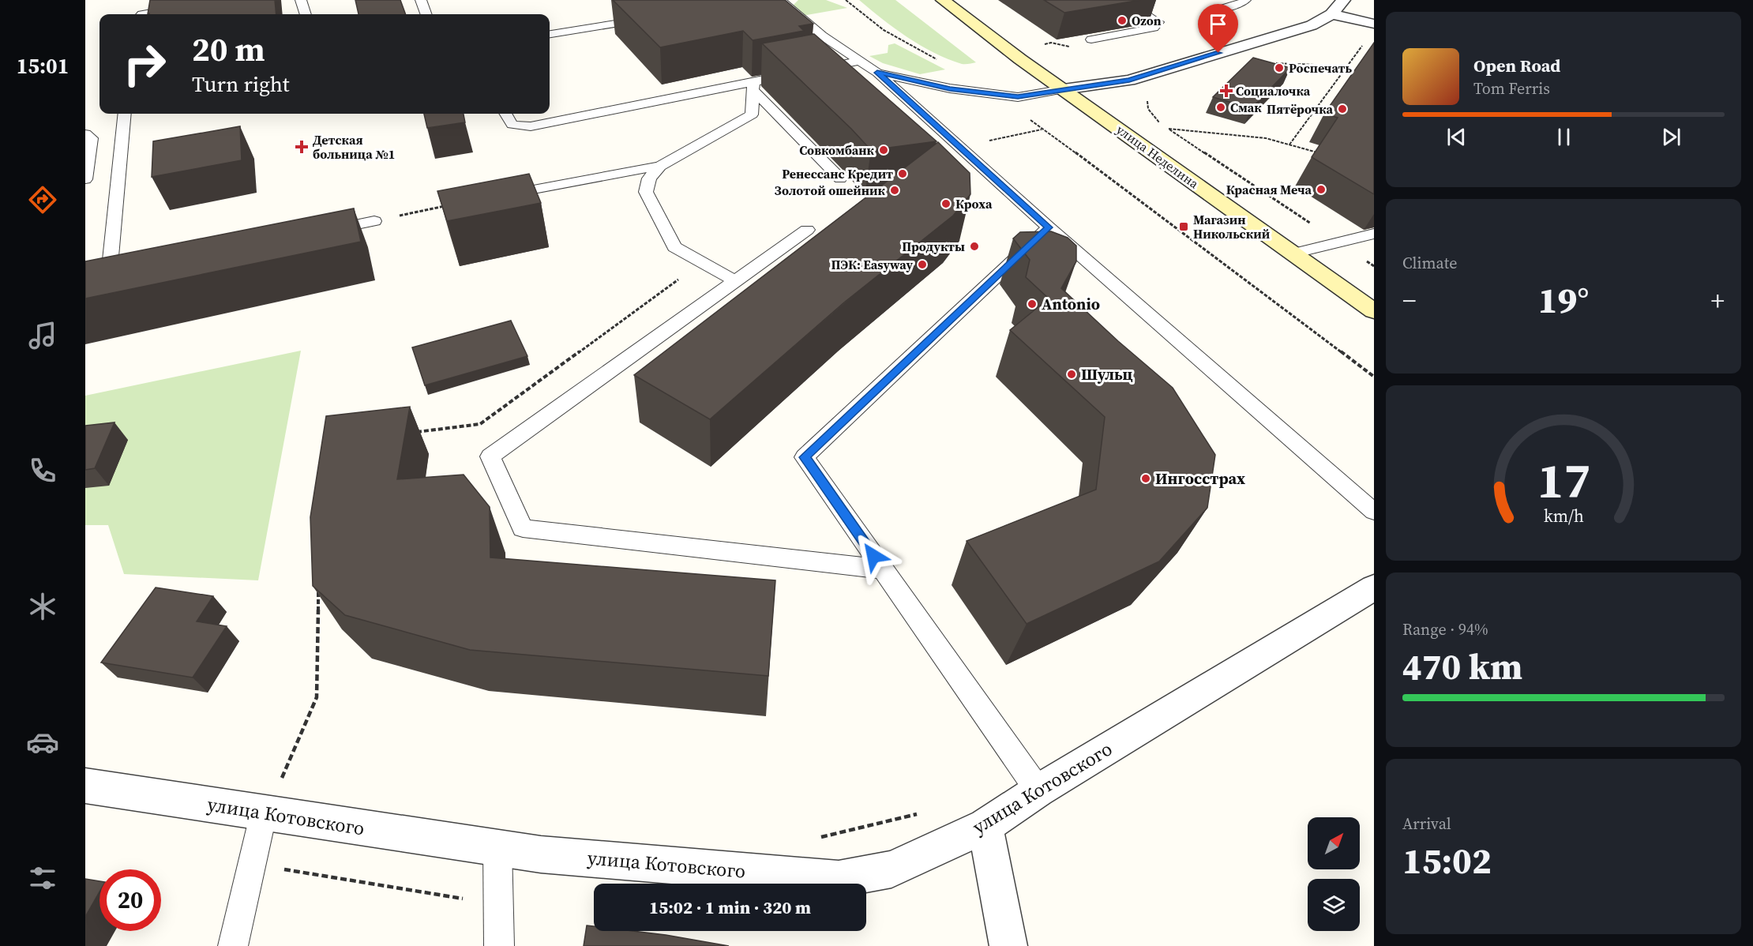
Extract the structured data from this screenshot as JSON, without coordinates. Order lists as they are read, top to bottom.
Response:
{
  "streets": {
    "main road": ["улица Неделина"],
    "street": ["улица Котовского"]
  },
  "places": {
    "other": [
      "Ozon",
      "Роспечать",
      "Смак",
      "Пятёрочка",
      "Совкомбанк",
      "Ренессанс Кредит",
      "Красная Меча",
      "Золотой ошейник",
      "Кроха",
      "Продукты",
      "ПЭК: Easyway",
      "Antonio",
      "Шульц",
      "Ингосстрах"
    ],
    "health": ["Социалочка", "Детская больница №1"],
    "transit": ["Магазин Никольский"]
  },
  "north": "top right",
  "page": {
    "tabs": "15:01",
    "turn": ["20 m", "Turn right"],
    "song": ["Open Road", "Tom Ferris"],
    "tile": [
      "Climate",
      ["Range · 94%", "470 km"],
      ["Arrival", "15:02"]
    ],
    "heat": ["−", "19°", "+"],
    "limit": "20",
    "trip": "15:02 · 1 min · 320 m",
    "gauge": ["17", "km/h"]
  }
}
